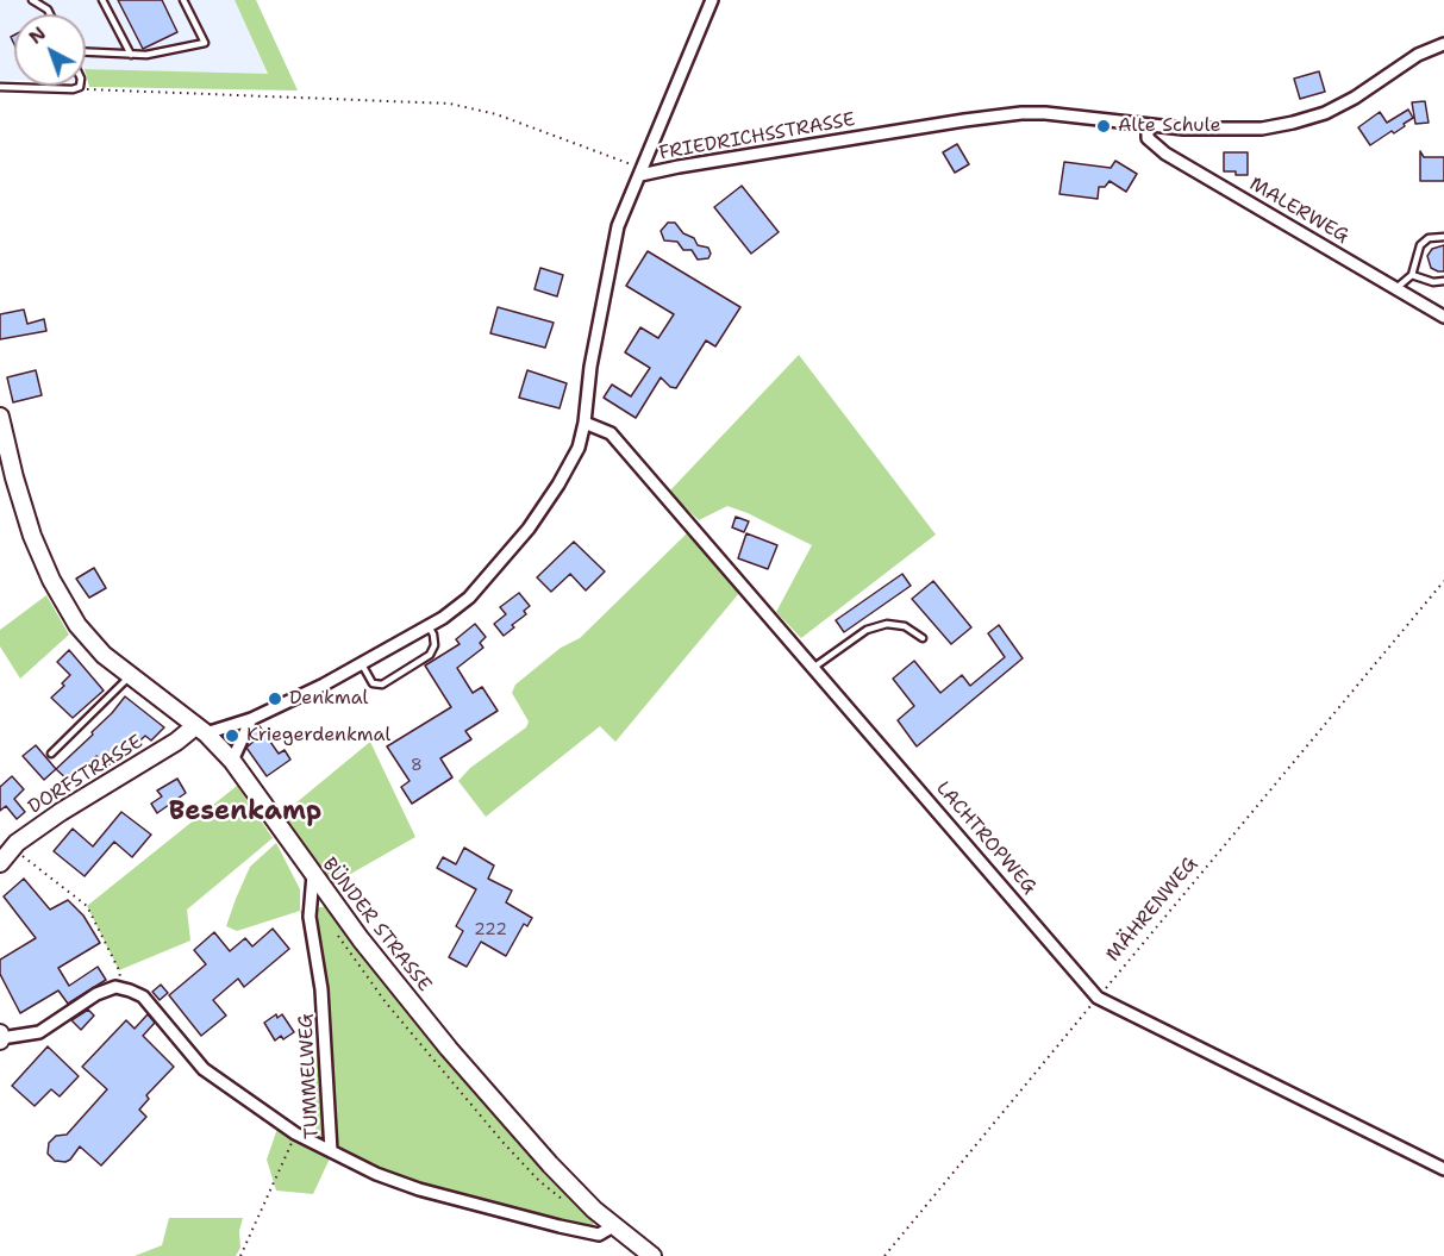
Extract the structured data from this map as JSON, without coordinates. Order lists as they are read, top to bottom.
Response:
{
  "streets": {
    "main road": ["DORFSTRASSE", "BÜNDER STRASSE"],
    "street": [
      "FRIEDRICHSSTRASSE",
      "MALERWEG",
      "LACHTROPWEG",
      "TUMMELWEG"
    ],
    "path": ["MÄHRENWEG"]
  },
  "crossings": [
    ["FRIEDRICHSSTRASSE", "MALERWEG"],
    ["FRIEDRICHSSTRASSE", "DORFSTRASSE"],
    ["FRIEDRICHSSTRASSE", "LACHTROPWEG"],
    ["FRIEDRICHSSTRASSE", "BÜNDER STRASSE"],
    ["DORFSTRASSE", "BÜNDER STRASSE"],
    ["LACHTROPWEG", "MÄHRENWEG"],
    ["BÜNDER STRASSE", "TUMMELWEG"]
  ],
  "districts": ["Besenkamp"],
  "places": ["Alte Schule", "Denkmal", "Kriegerdenkmal"],
  "house_numbers": ["8", "222"],
  "north": "top left"
}
